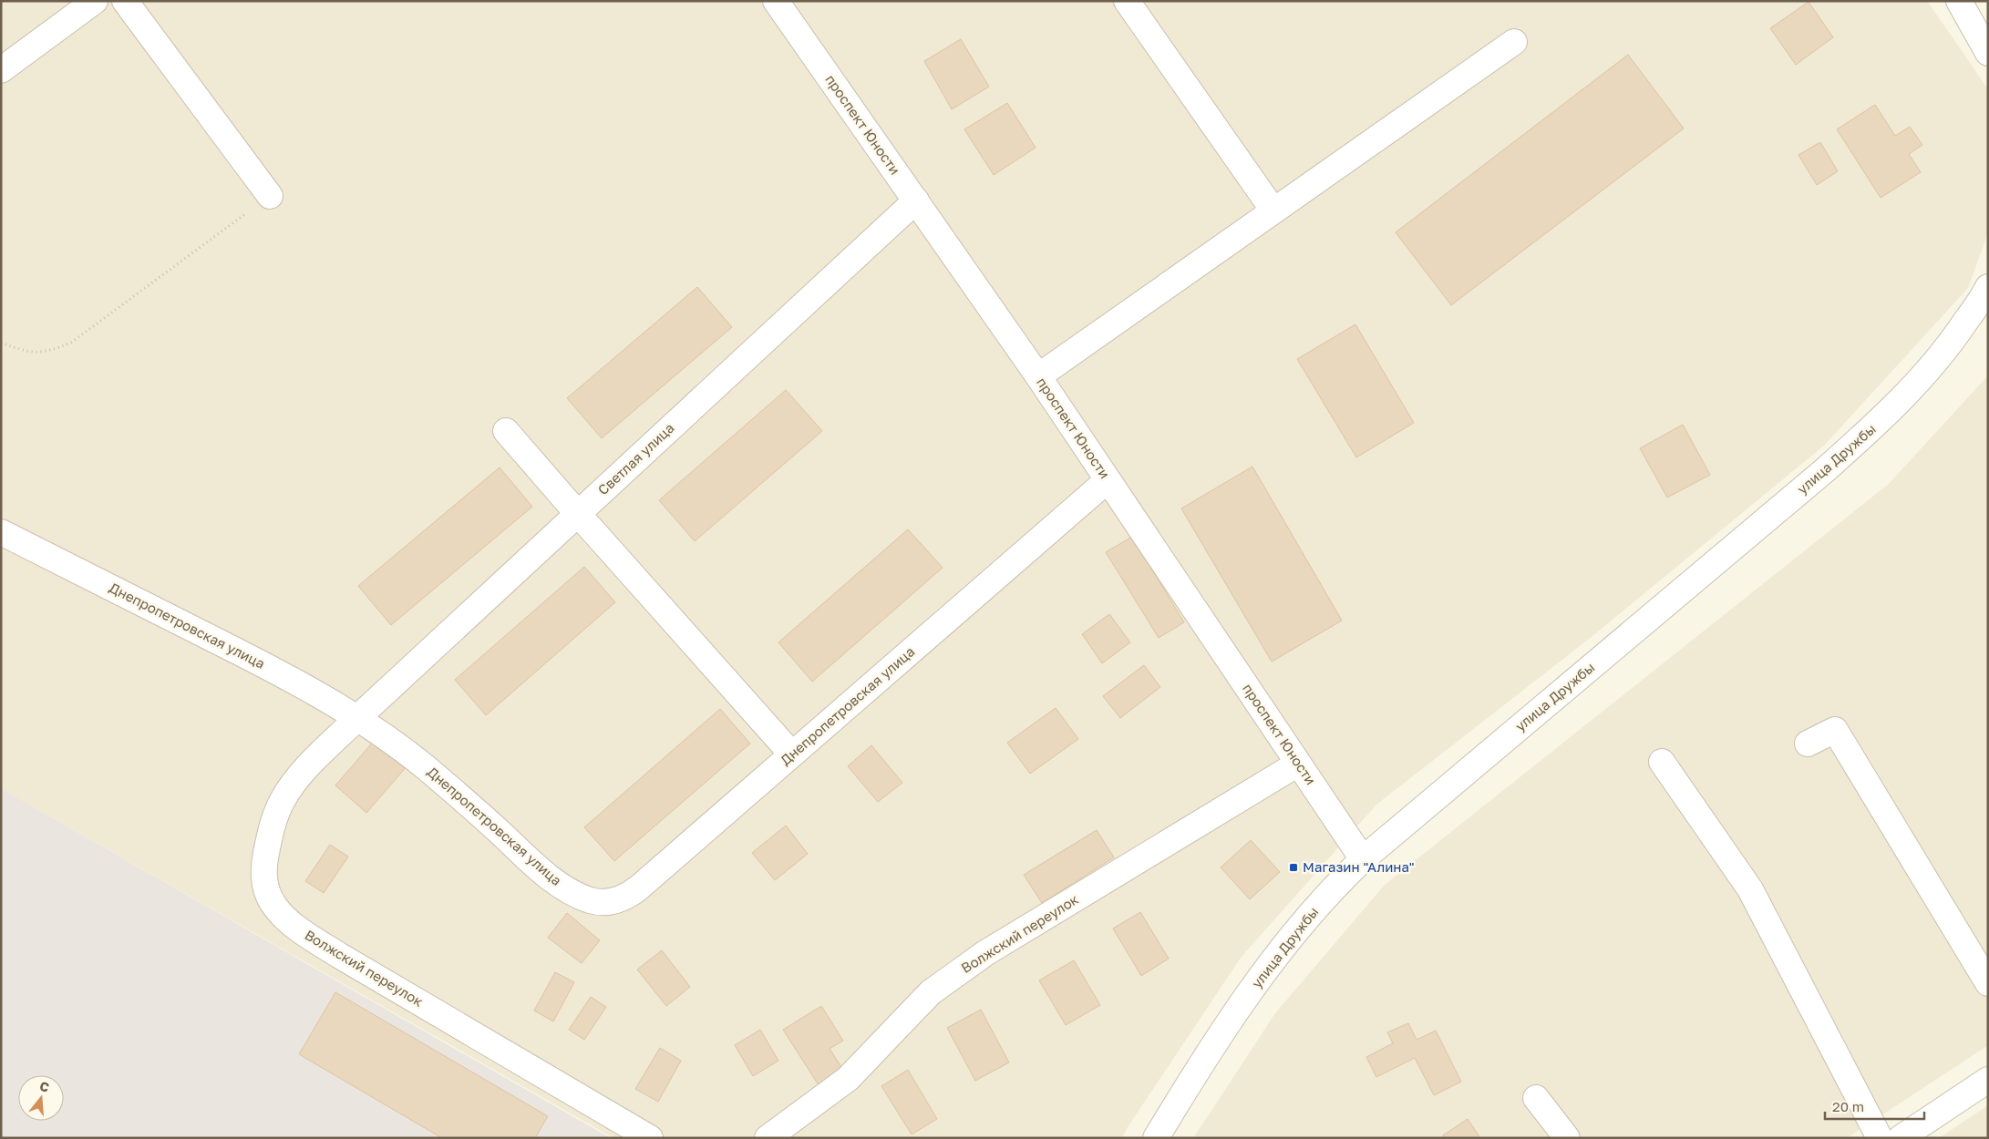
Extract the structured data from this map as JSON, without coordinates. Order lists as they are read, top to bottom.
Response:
{
  "streets": {
    "street": [
      "проспект Юности",
      "Светлая улица",
      "улица Дружбы",
      "Днепропетровская улица",
      "Волжский переулок"
    ]
  },
  "crossings": [
    ["проспект Юности", "Светлая улица"],
    ["проспект Юности", "улица Дружбы"],
    ["проспект Юности", "Днепропетровская улица"],
    ["проспект Юности", "Волжский переулок"],
    ["Светлая улица", "Днепропетровская улица"],
    ["Светлая улица", "Волжский переулок"],
    ["Днепропетровская улица", "Волжский переулок"]
  ],
  "places": {
    "transit": ["Магазин \"Алина\""]
  },
  "scale_bar": "20 m",
  "north": "top"
}
